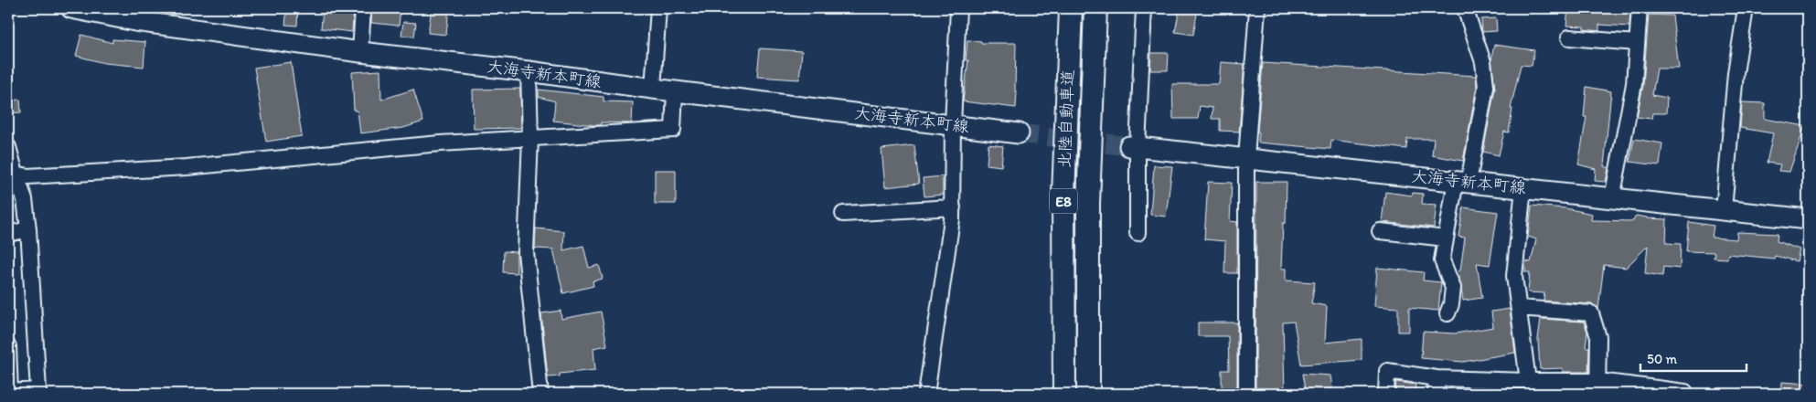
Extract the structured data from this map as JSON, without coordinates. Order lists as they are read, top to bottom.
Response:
{
  "streets": {
    "highway": ["北陸自動車道", "E8"],
    "main road": ["大海寺新本町線"]
  },
  "scale_bar": "50 m"
}
